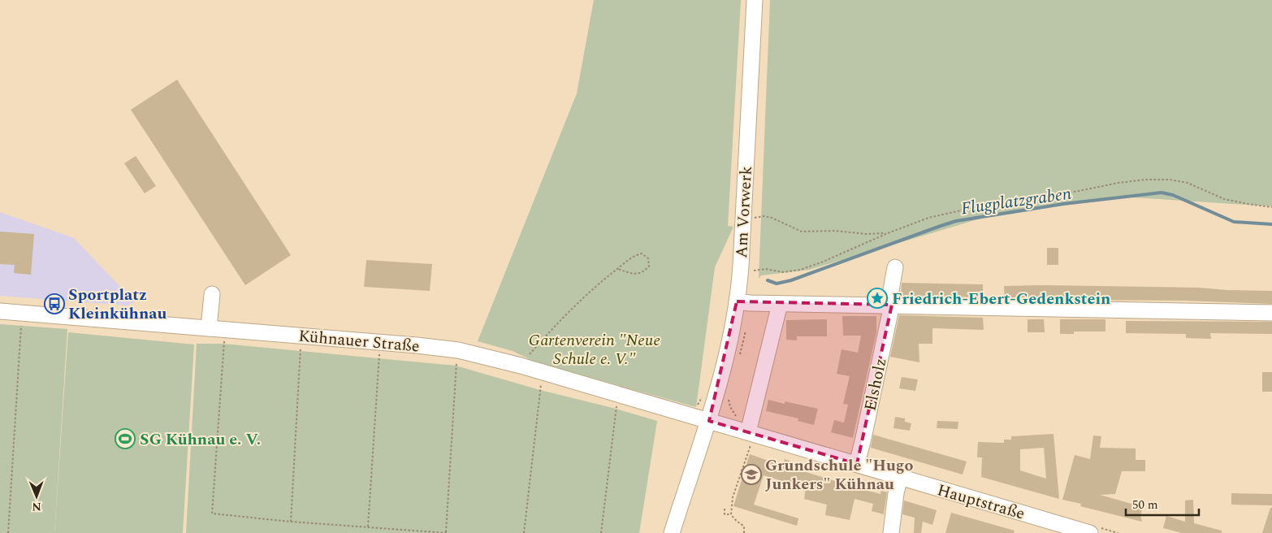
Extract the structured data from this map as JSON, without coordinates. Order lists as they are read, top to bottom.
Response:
{
  "streets": {
    "street": [
      "Am Vorwerk",
      "Kühnauer Straße",
      "Elsholz",
      "Hauptstraße"
    ]
  },
  "crossings": [
    ["Am Vorwerk", "Kühnauer Straße"],
    ["Am Vorwerk", "Hauptstraße"],
    ["Kühnauer Straße", "Hauptstraße"],
    ["Elsholz", "Hauptstraße"]
  ],
  "water": ["Flugplatzgraben"],
  "parks": ["Gartenverein \"Neue Schule e. V.\""],
  "places": {
    "place": ["Friedrich-Ebert-Gedenkstein"],
    "bus stop": ["Sportplatz Kleinkühnau"],
    "sports": ["SG Kühnau e. V."],
    "school or university": ["Grundschule \"Hugo Junkers\" Kühnau"]
  },
  "scale_bar": "50 m",
  "north": "bottom"
}
